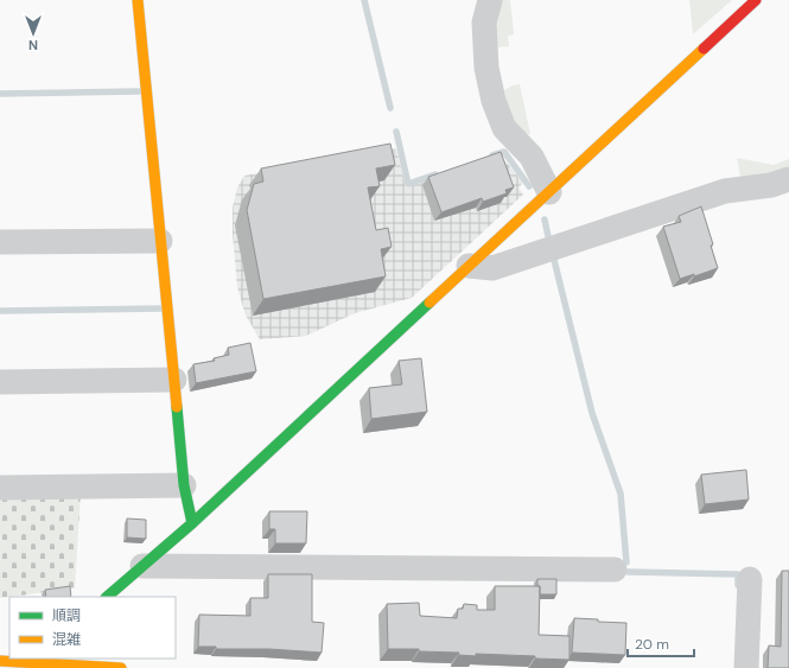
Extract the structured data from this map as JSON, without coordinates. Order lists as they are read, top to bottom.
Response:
{
  "legend": ["順調", "混雑"],
  "scale_bar": "20 m",
  "north": "bottom"
}
